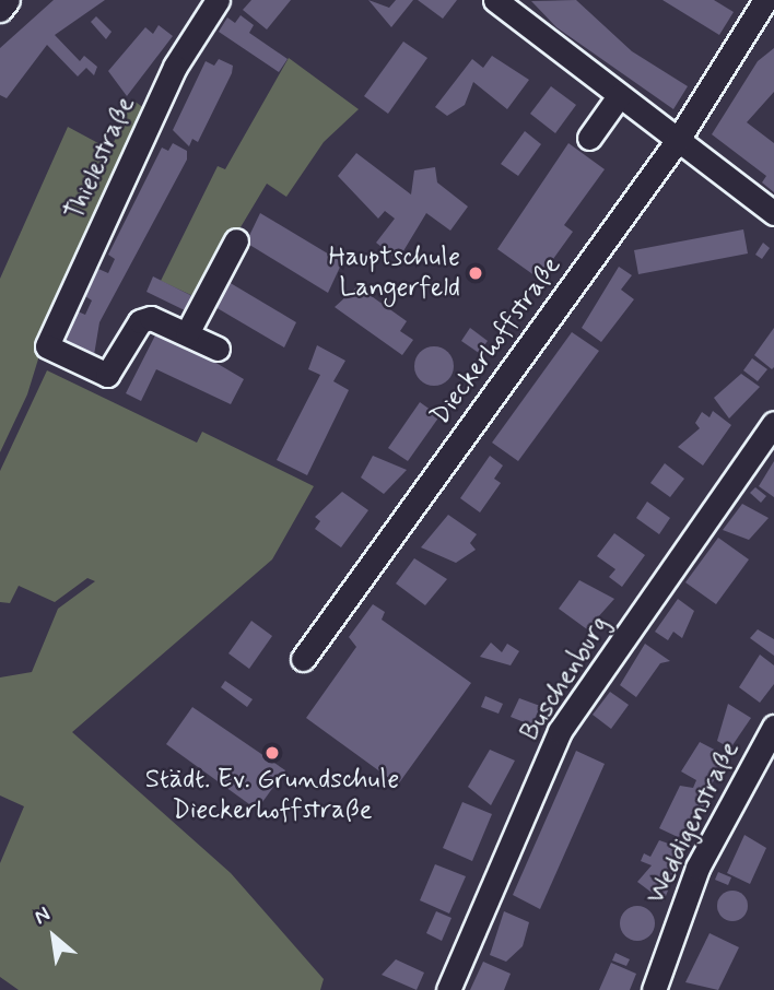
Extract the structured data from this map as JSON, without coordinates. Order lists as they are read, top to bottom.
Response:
{
  "streets": {
    "street": [
      "Thielestraße",
      "Dieckerhoffstraße",
      "Buschenburg",
      "Weddigenstraße"
    ]
  },
  "places": ["Hauptschule Langerfeld", "Städt. Ev. Grundschule Dieckerhoffstraße"],
  "north": "top left"
}
